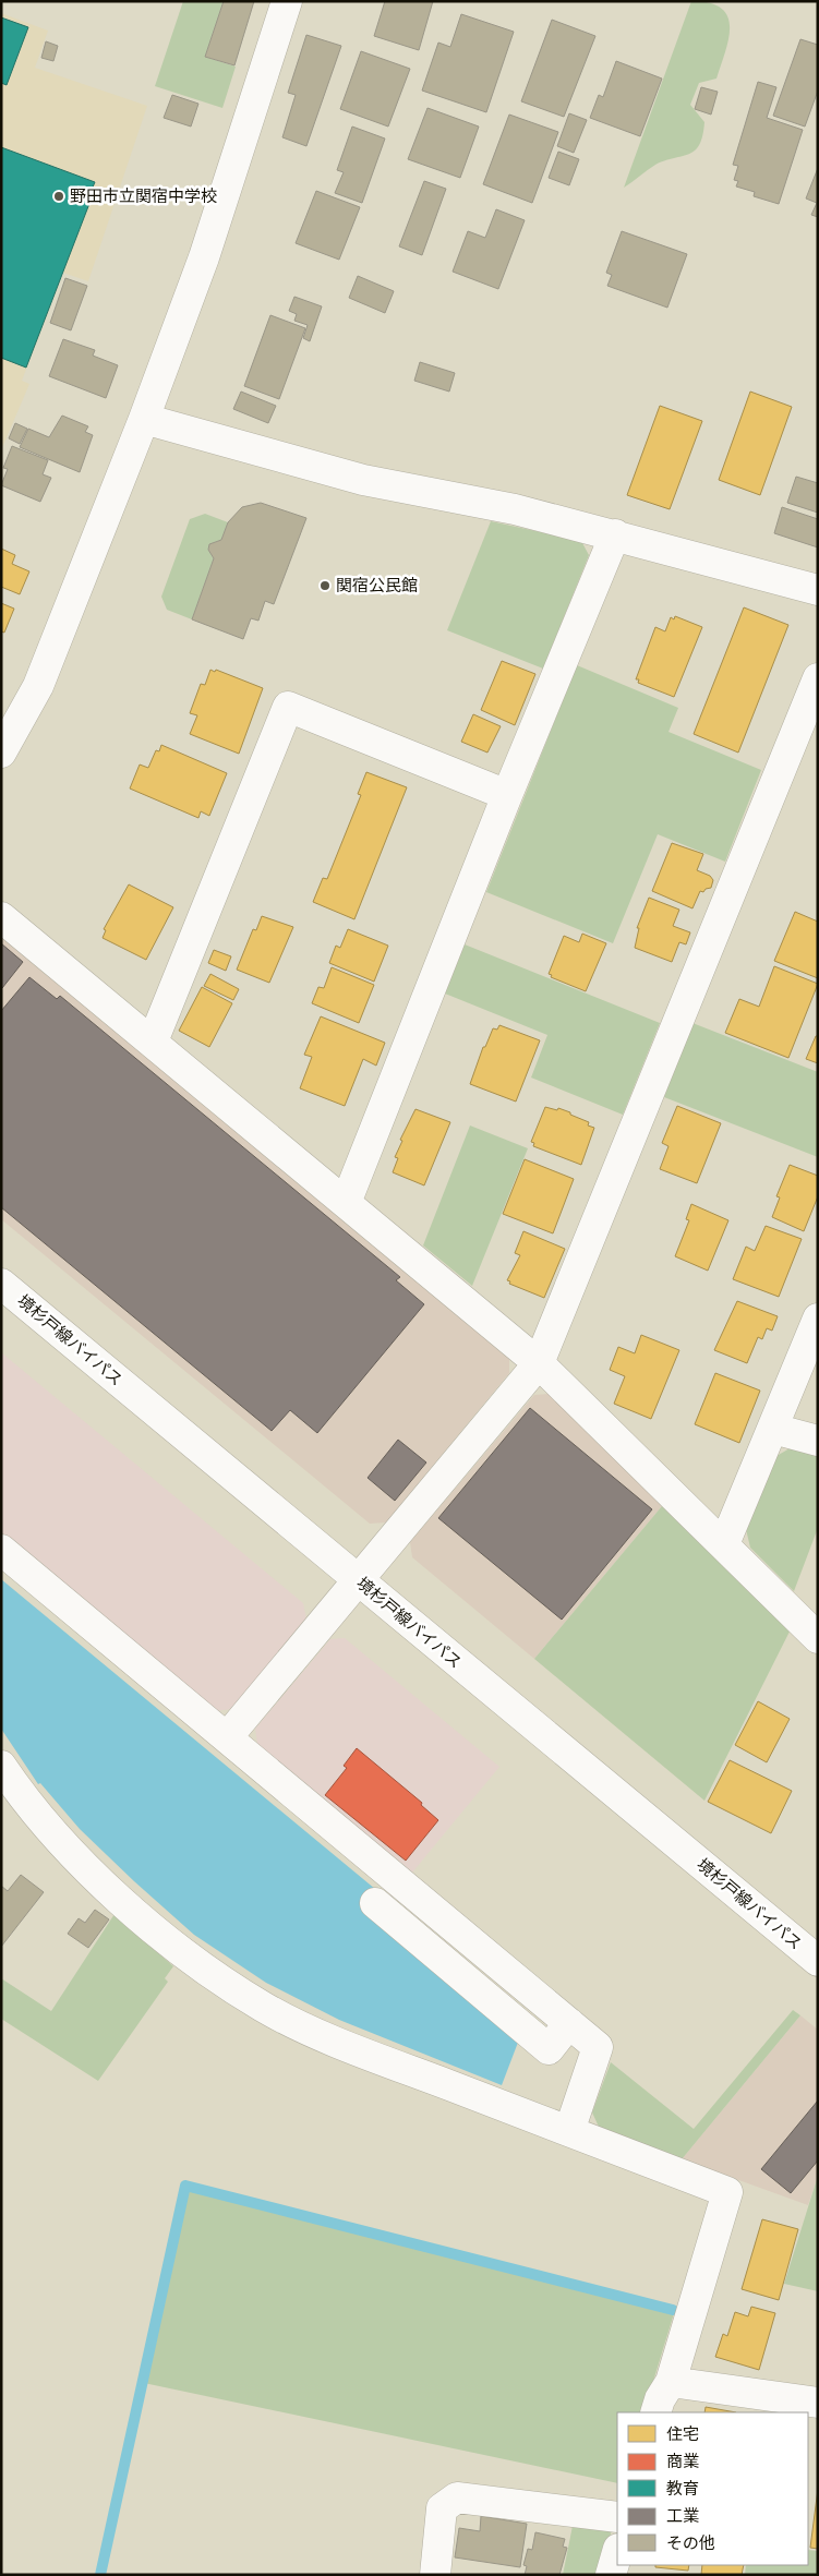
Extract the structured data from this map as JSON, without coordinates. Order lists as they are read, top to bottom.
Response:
{
  "streets": {
    "street": ["境杉戸線バイパス"]
  },
  "places": ["野田市立関宿中学校", "関宿公民館"],
  "legend": [
    "住宅",
    "商業",
    "教育",
    "工業",
    "その他"
  ]
}
